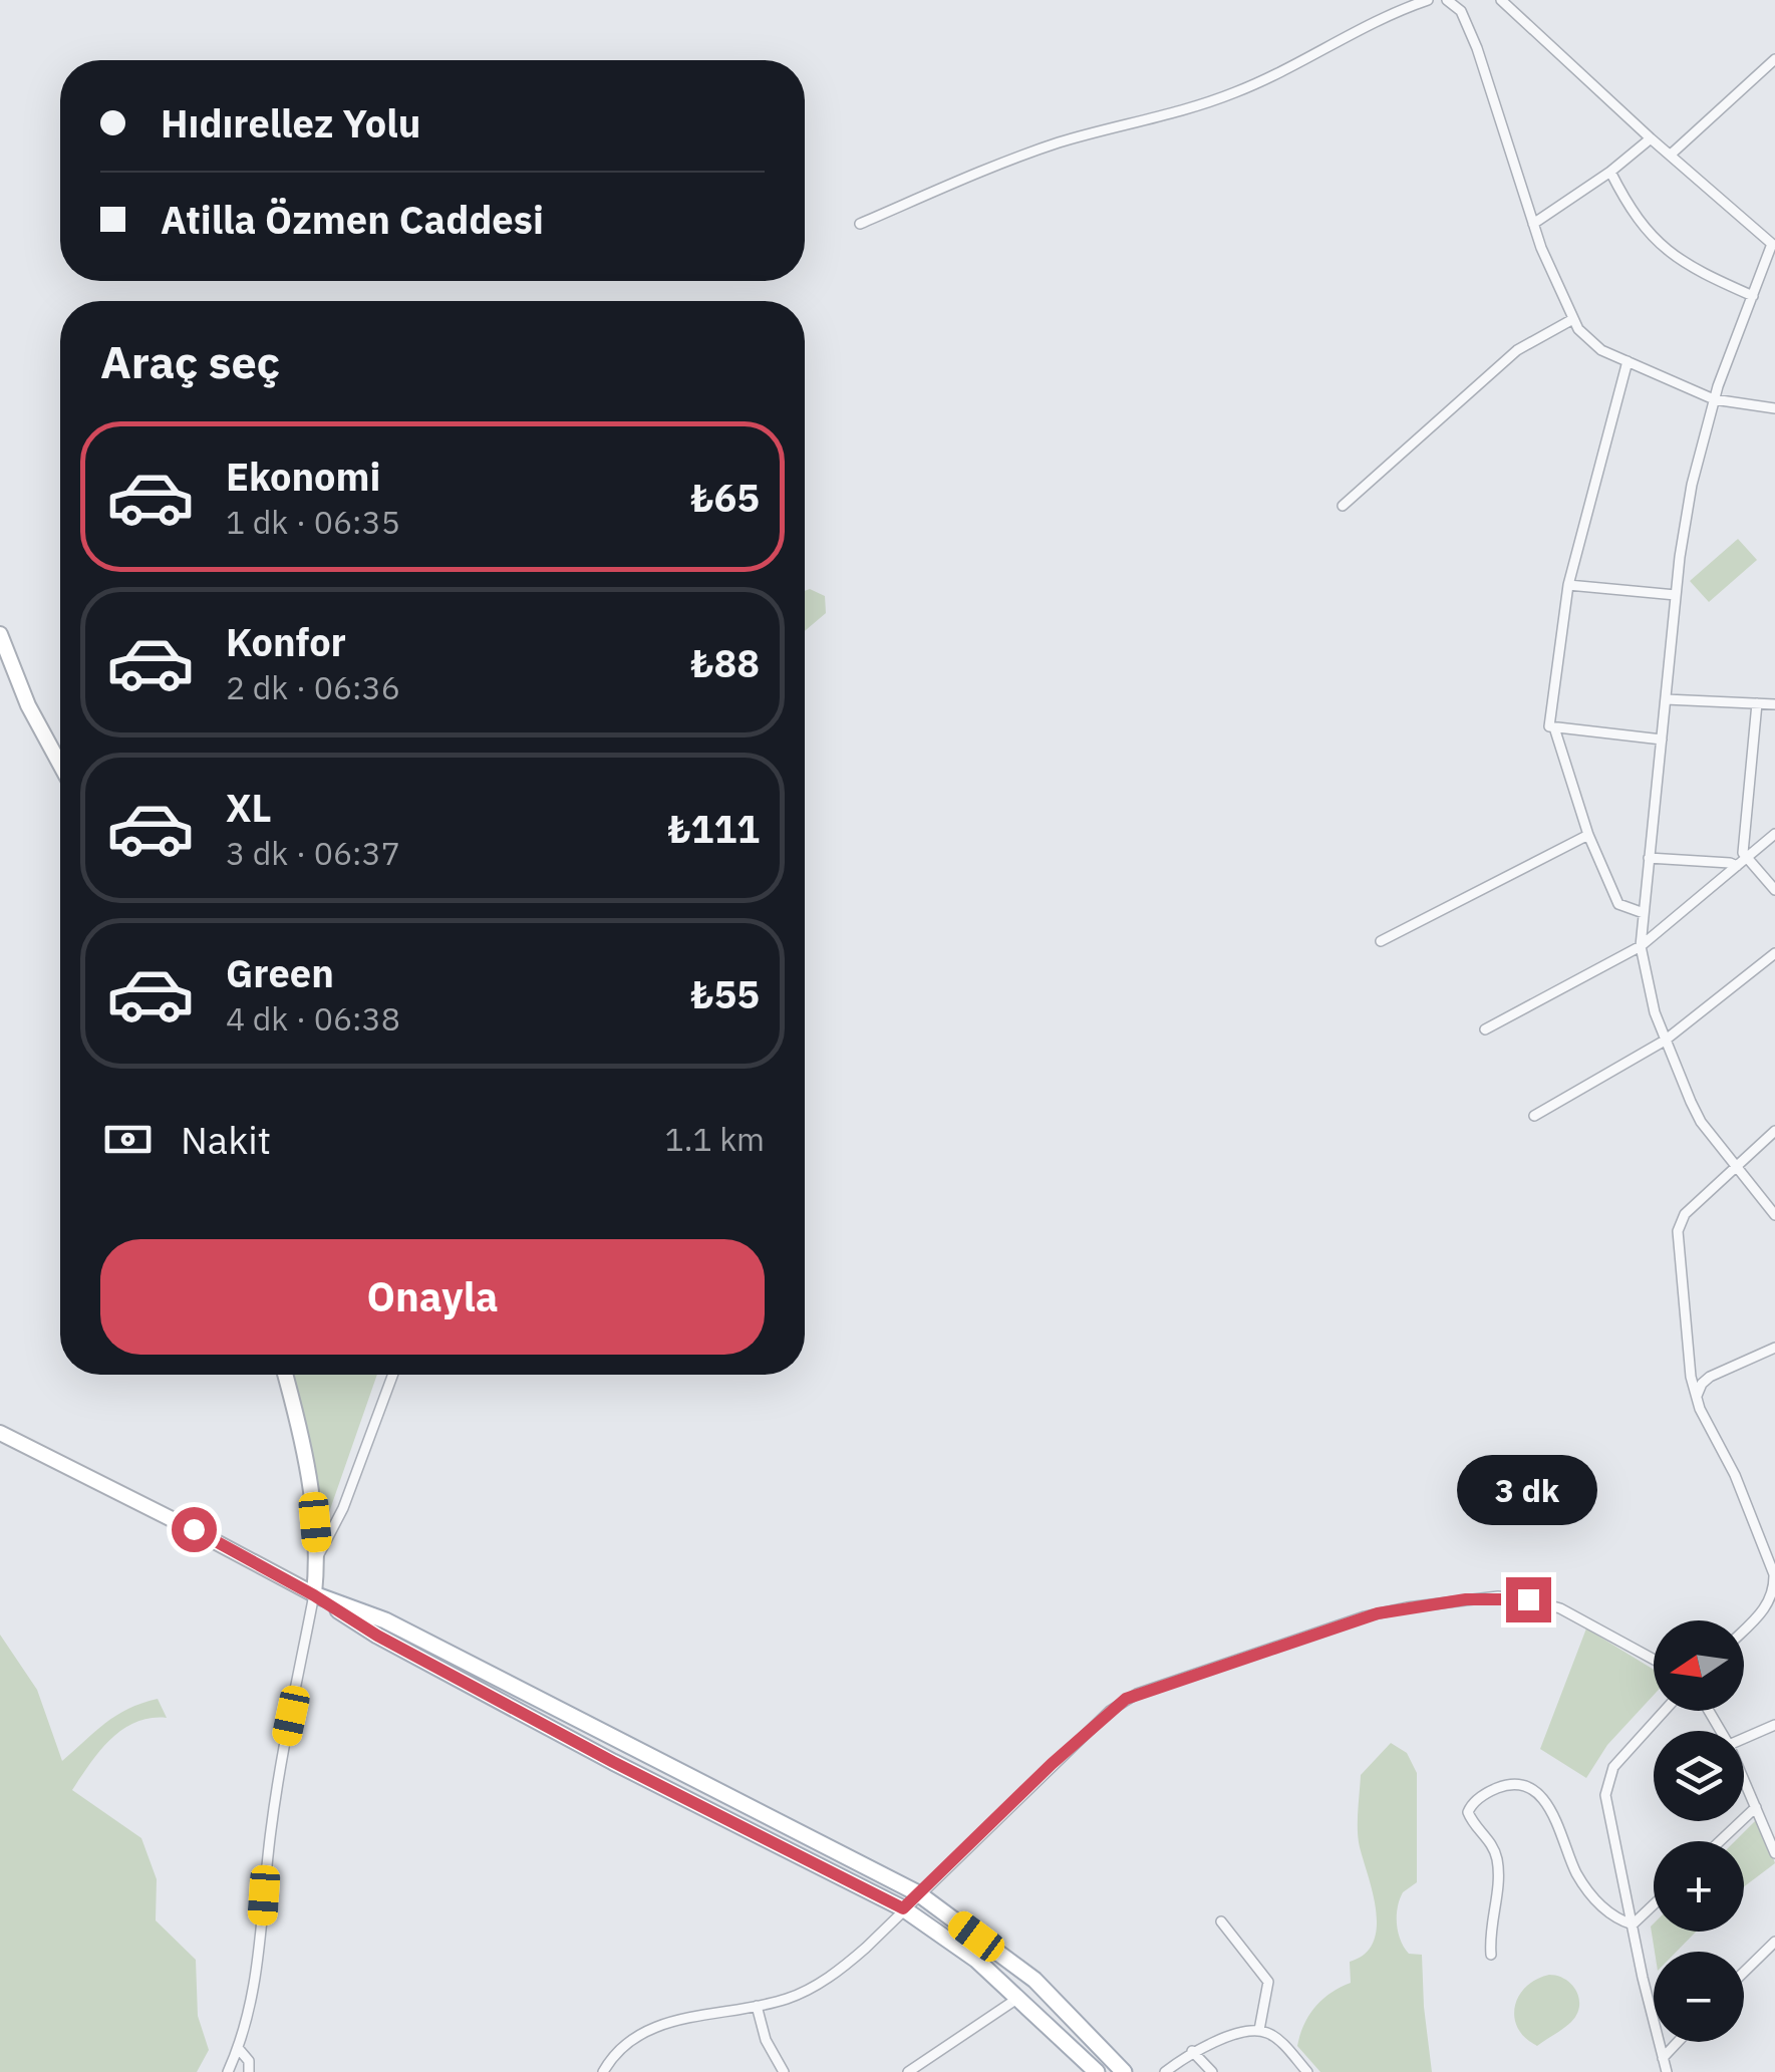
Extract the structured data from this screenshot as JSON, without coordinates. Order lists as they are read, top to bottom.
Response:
{
  "north": "left",
  "page": {
    "banner": ["Hıdırellez Yolu", "Atilla Özmen Caddesi"],
    "heading": "Araç seç",
    "list": [
      {
        "name": "Ekonomi",
        "note": "1 dk · 06:35",
        "value": "₺65"
      },
      {
        "name": "Konfor",
        "note": "2 dk · 06:36",
        "value": "₺88"
      },
      {
        "name": "XL",
        "note": "3 dk · 06:37",
        "value": "₺111"
      },
      {
        "name": "Green",
        "note": "4 dk · 06:38",
        "value": "₺55"
      }
    ],
    "pay": ["Nakit", "1.1 km"],
    "buttons": "Onayla",
    "bubble": "3 dk",
    "map_buttons": ["+", "−"]
  }
}
